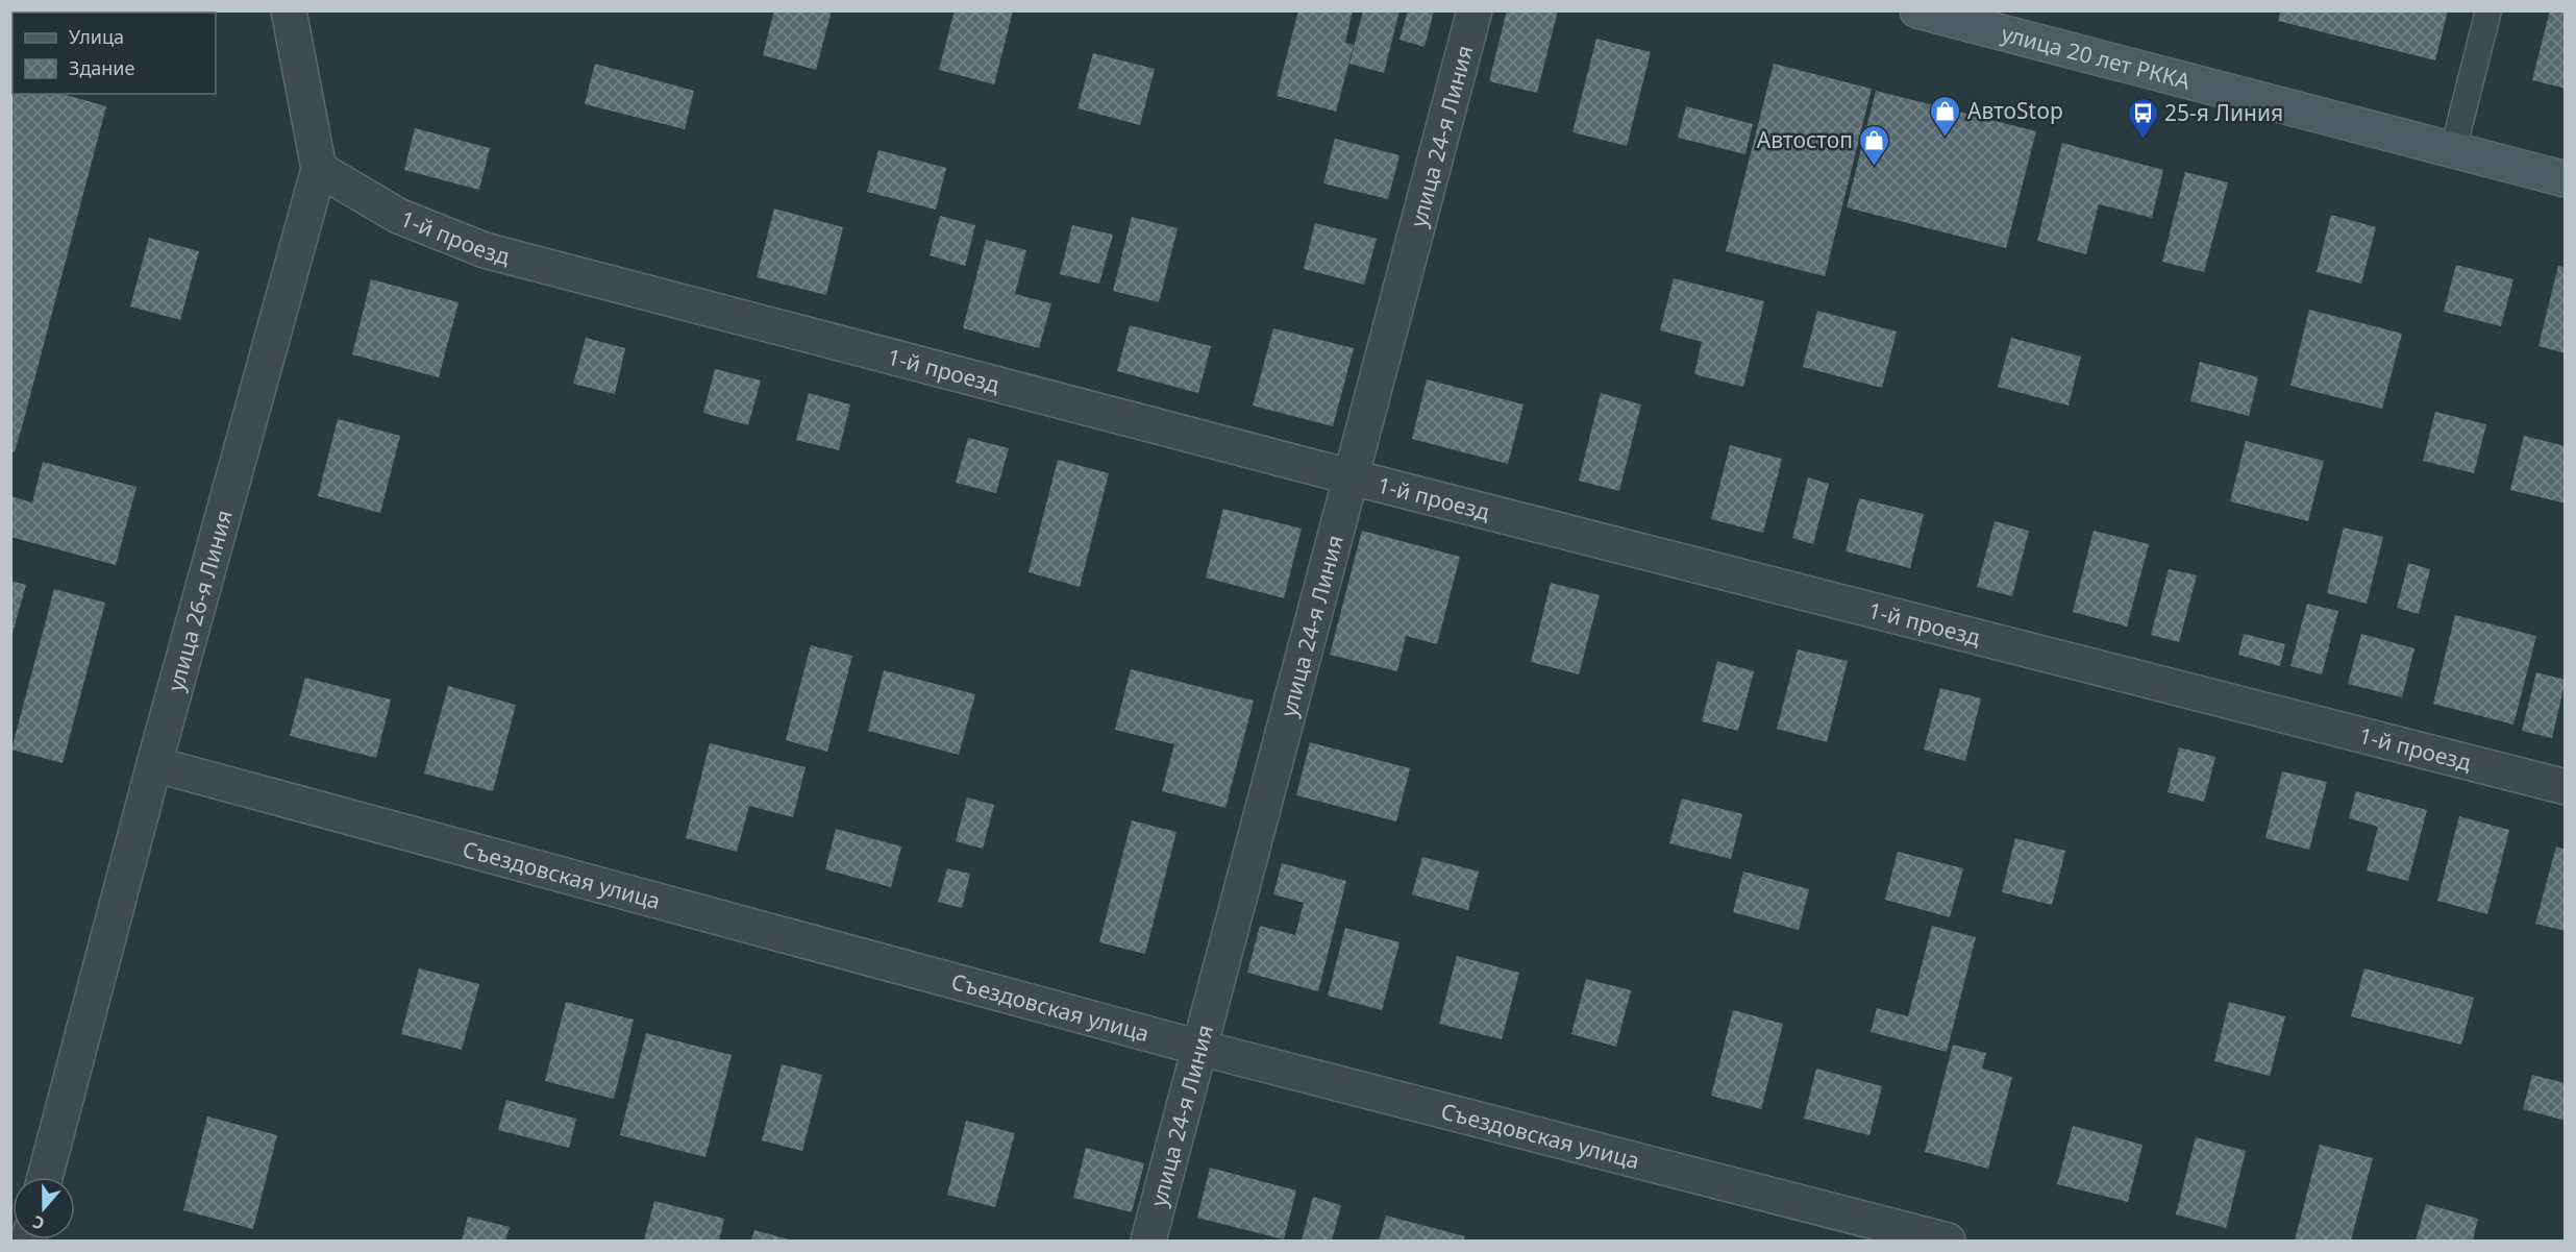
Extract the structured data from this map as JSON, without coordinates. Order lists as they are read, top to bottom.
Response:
{
  "streets": {
    "main road": ["улица 20 лет РККА"],
    "street": [
      "улица 24-я Линия",
      "1-й проезд",
      "улица 26-я Линия",
      "Съездовская улица"
    ]
  },
  "crossings": [
    ["улица 24-я Линия", "1-й проезд"],
    ["улица 24-я Линия", "Съездовская улица"],
    ["1-й проезд", "улица 26-я Линия"],
    ["улица 26-я Линия", "Съездовская улица"]
  ],
  "places": {
    "shop": ["АвтоStop", "Автостоп"],
    "bus stop": ["25-я Линия"]
  },
  "legend": ["Улица", "Здание"],
  "north": "bottom"
}
